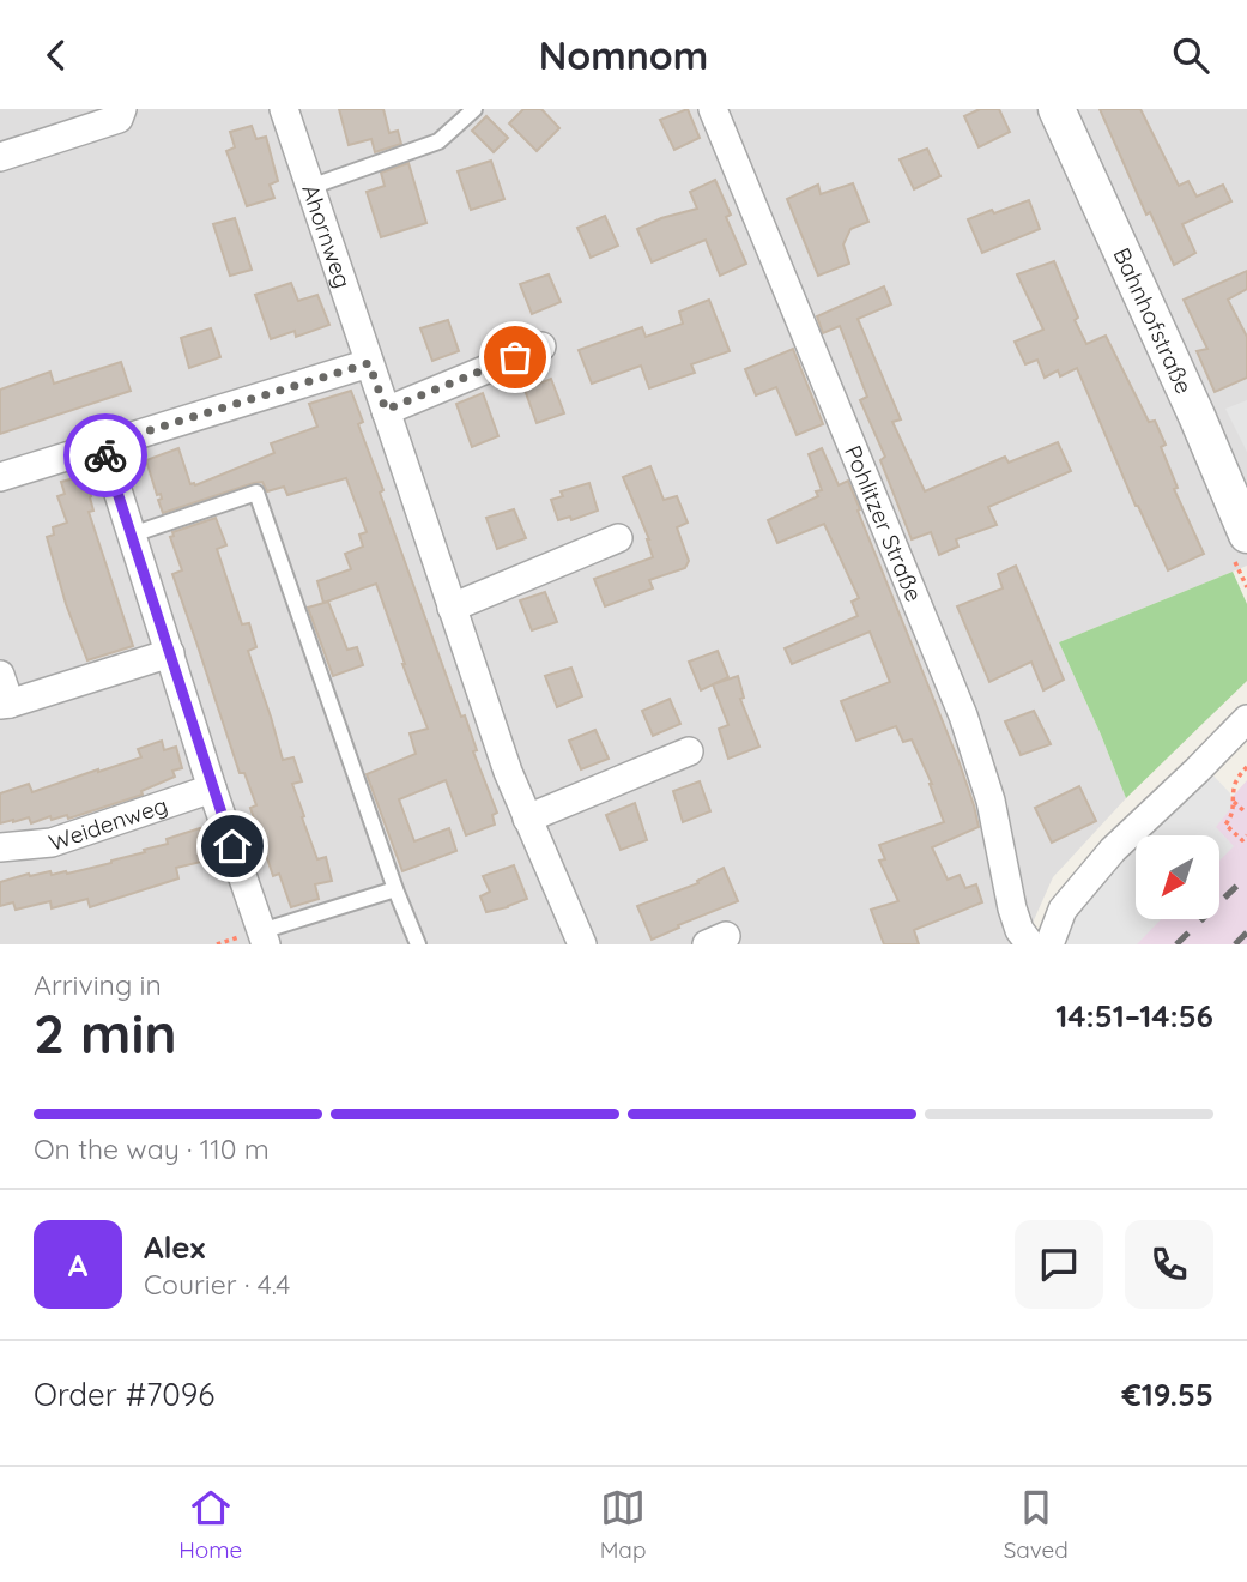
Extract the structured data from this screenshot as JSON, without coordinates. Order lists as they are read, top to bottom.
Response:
{
  "streets": {
    "street": [
      "Ahornweg",
      "Bahnhofstraße",
      "Pohlitzer Straße",
      "Weidenweg"
    ]
  },
  "north": "bottom left",
  "page": {
    "header": "Nomnom",
    "heading": ["2 min", "Arriving in", "14:51–14:56"],
    "panel": [
      "Alex",
      "Courier · 4.4",
      "Order #7096",
      "€19.55"
    ],
    "bar": "On the way · 110 m",
    "round": "A",
    "tabs": ["Home", "Map", "Saved"]
  }
}
